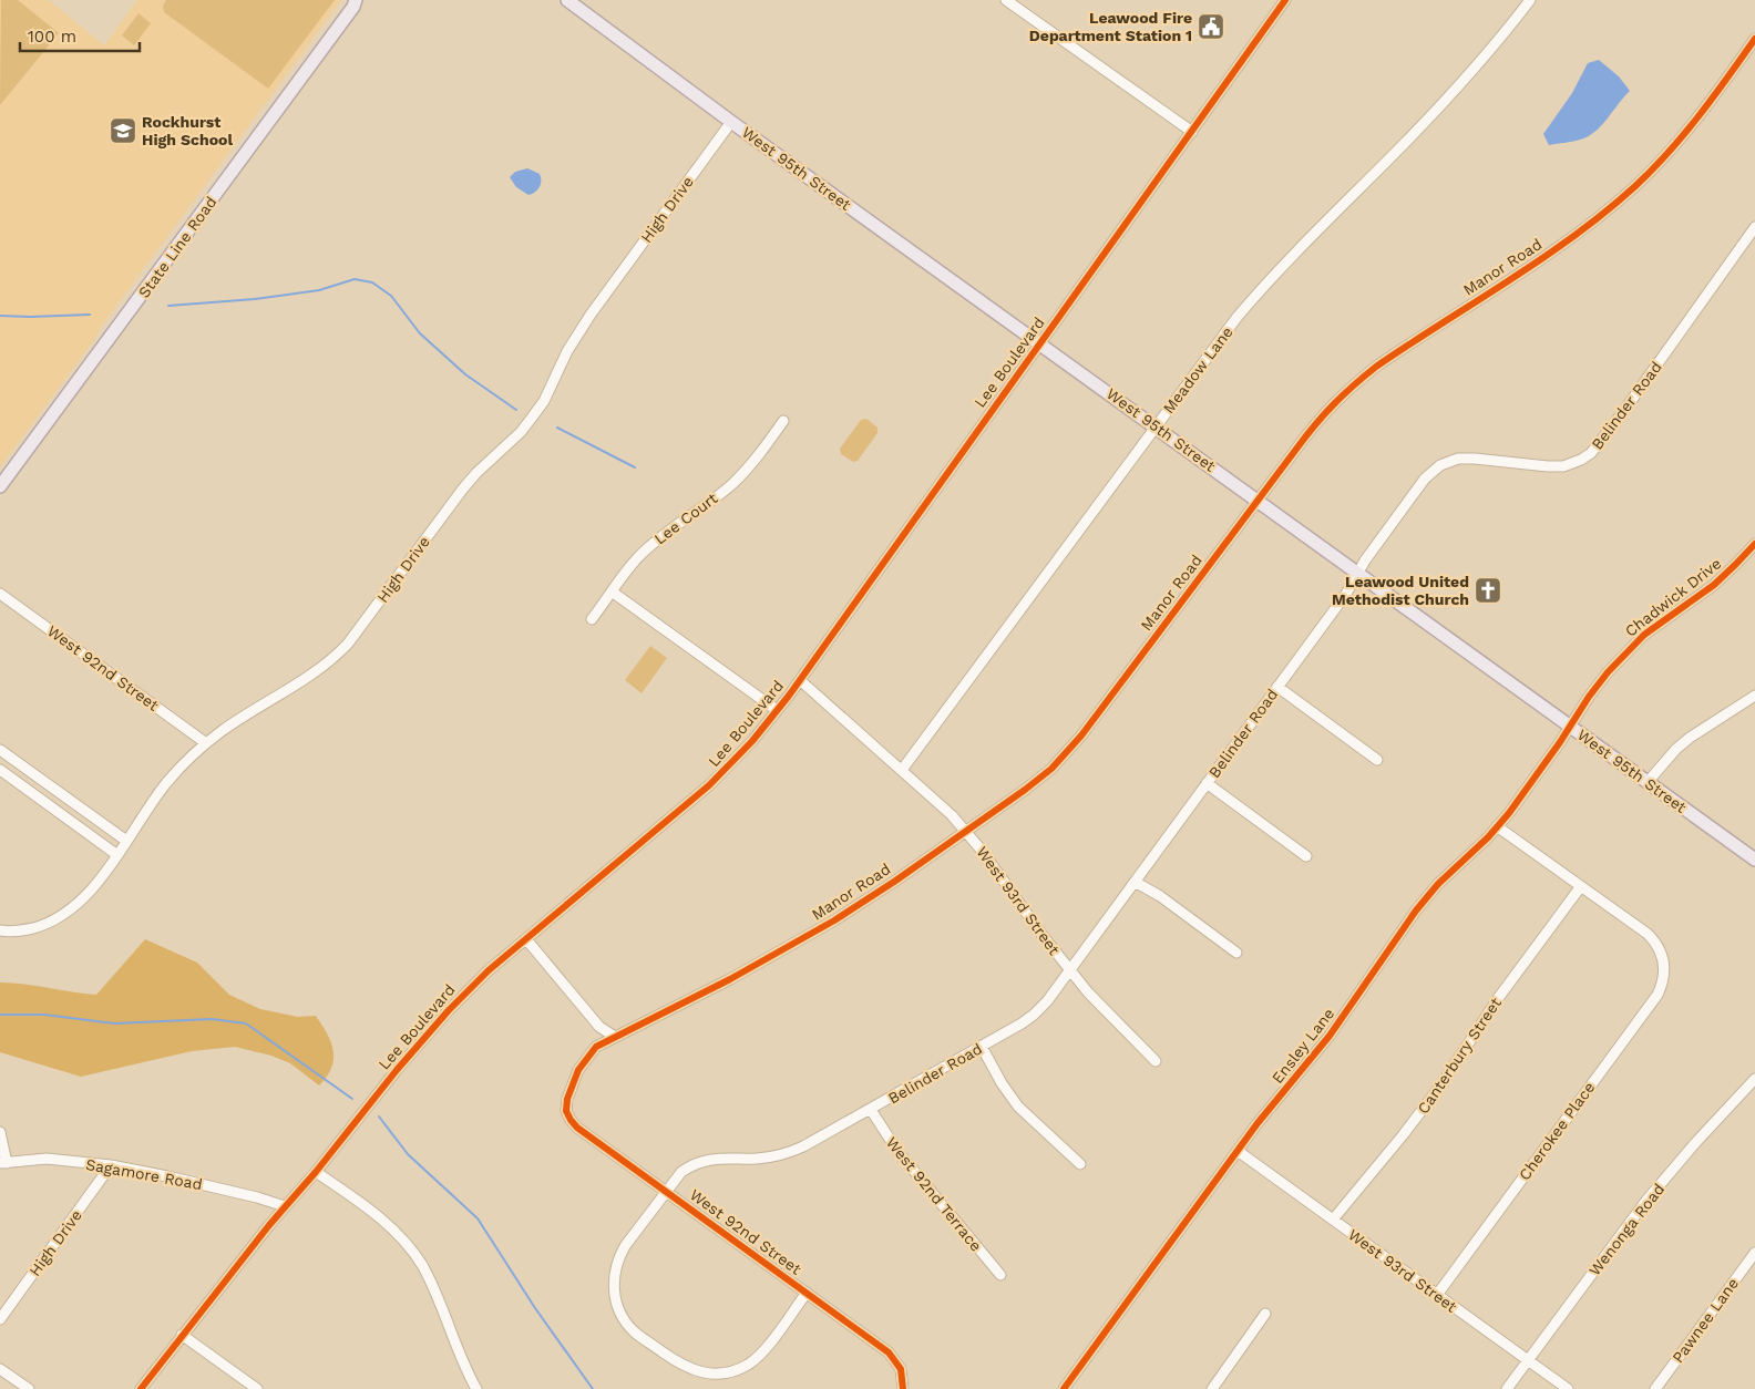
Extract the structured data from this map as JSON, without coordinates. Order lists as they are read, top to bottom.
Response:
{
  "streets": {
    "main road": ["West 95th Street", "State Line Road"],
    "street": [
      "High Drive",
      "Manor Road",
      "Lee Boulevard",
      "Meadow Lane",
      "Belinder Road",
      "Lee Court",
      "Chadwick Drive",
      "West 92nd Street",
      "West 93rd Street",
      "Ensley Lane",
      "Canterbury Street",
      "Cherokee Place",
      "Sagamore Road",
      "West 92nd Terrace",
      "Wenonga Road",
      "Pawnee Lane"
    ]
  },
  "crossings": [
    ["West 95th Street", "High Drive"],
    ["West 95th Street", "Manor Road"],
    ["West 95th Street", "Lee Boulevard"],
    ["West 95th Street", "Meadow Lane"],
    ["West 95th Street", "Belinder Road"],
    ["West 95th Street", "Chadwick Drive"],
    ["West 95th Street", "Ensley Lane"],
    ["High Drive", "West 92nd Street"],
    ["High Drive", "Sagamore Road"],
    ["Manor Road", "West 92nd Street"],
    ["Manor Road", "West 93rd Street"],
    ["Lee Boulevard", "West 93rd Street"],
    ["Lee Boulevard", "Sagamore Road"],
    ["Meadow Lane", "West 93rd Street"],
    ["Belinder Road", "West 92nd Street"],
    ["Belinder Road", "West 93rd Street"],
    ["Belinder Road", "West 92nd Terrace"],
    ["Chadwick Drive", "Ensley Lane"],
    ["West 93rd Street", "Ensley Lane"],
    ["West 93rd Street", "Canterbury Street"],
    ["West 93rd Street", "Cherokee Place"],
    ["West 93rd Street", "Wenonga Road"],
    ["Canterbury Street", "Cherokee Place"]
  ],
  "places": {
    "public building": ["Leawood Fire Department Station 1"],
    "school or university": ["Rockhurst High School"],
    "church": ["Leawood United Methodist Church"]
  },
  "scale_bar": "100 m"
}
